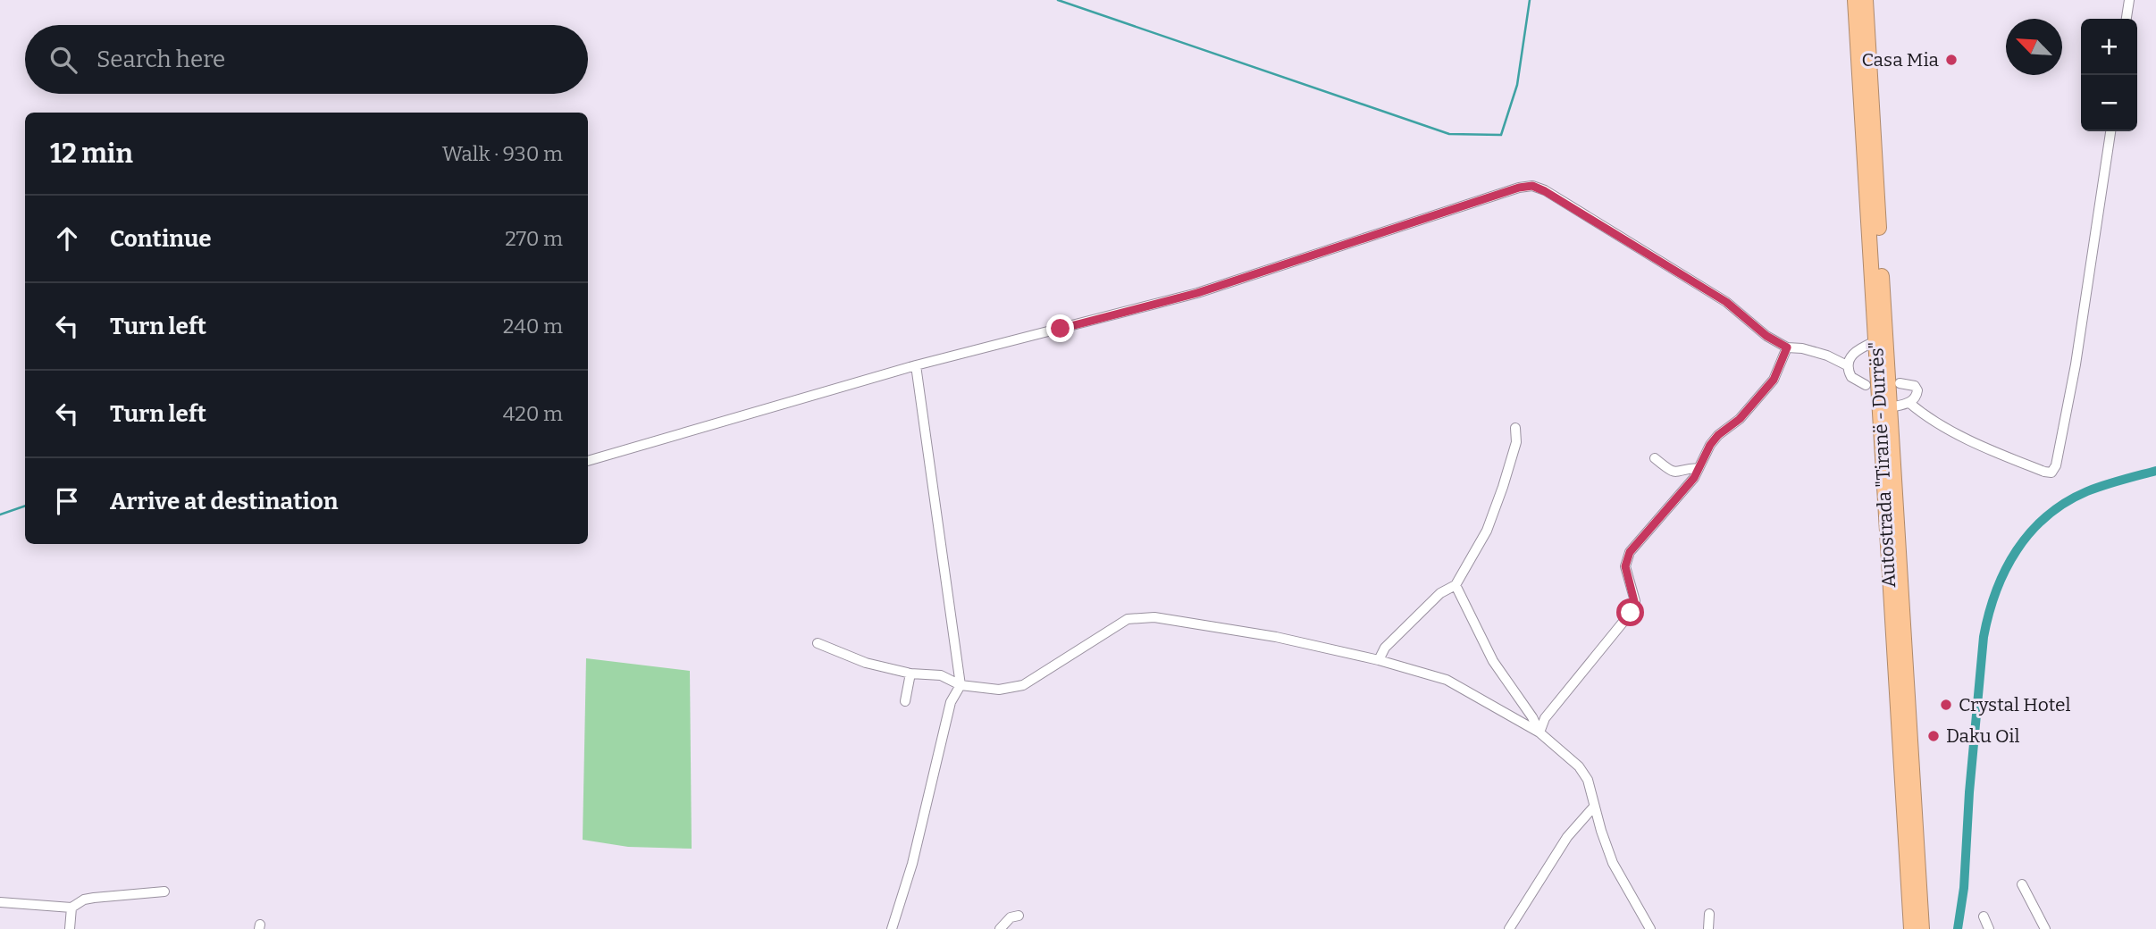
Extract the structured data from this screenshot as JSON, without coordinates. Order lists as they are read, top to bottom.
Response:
{
  "streets": {
    "highway": ["Autostrada \"Tiranë - Durrës\""]
  },
  "places": ["Casa Mia", "Crystal Hotel", "Daku Oil"],
  "north": "top left",
  "page": {
    "map_buttons": ["+", "−"],
    "search": "Search here",
    "heading": ["12 min", "Walk · 930 m"],
    "list": [
      ["Continue", "270 m"],
      ["Turn left", "240 m"],
      ["Turn left", "420 m"],
      "Arrive at destination"
    ]
  }
}
